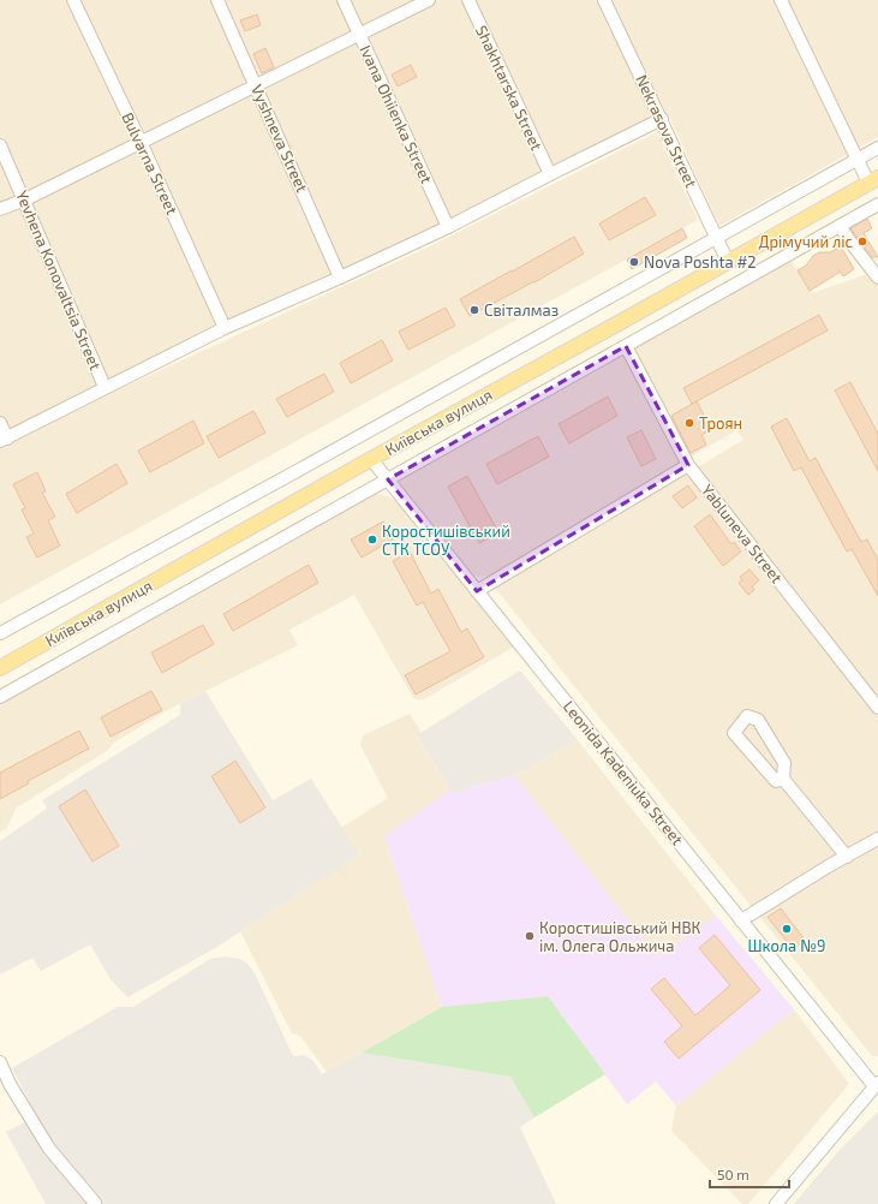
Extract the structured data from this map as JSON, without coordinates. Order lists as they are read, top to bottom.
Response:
{
  "streets": {
    "main road": ["Київська вулиця"],
    "street": [
      "Shakhtarska Street",
      "Ivana Ohiienka Street",
      "Nekrasova Street",
      "Vyshneva Street",
      "Bulvarna Street",
      "Yevhena Konovaltsia Street",
      "Yabluneva Street",
      "Leonida Kadeniuka Street"
    ]
  },
  "crossings": [
    ["Nekrasova Street", "Київська вулиця"],
    ["Київська вулиця", "Leonida Kadeniuka Street"]
  ],
  "places": [
    "Дрімучий ліс",
    "Nova Poshta #2",
    "Світалмаз",
    "Троян",
    "Коростишівський СТК ТСОУ",
    "Школа №9",
    "Коростишівський НВК ім. Олега Ольжича"
  ],
  "scale_bar": "50 m"
}
